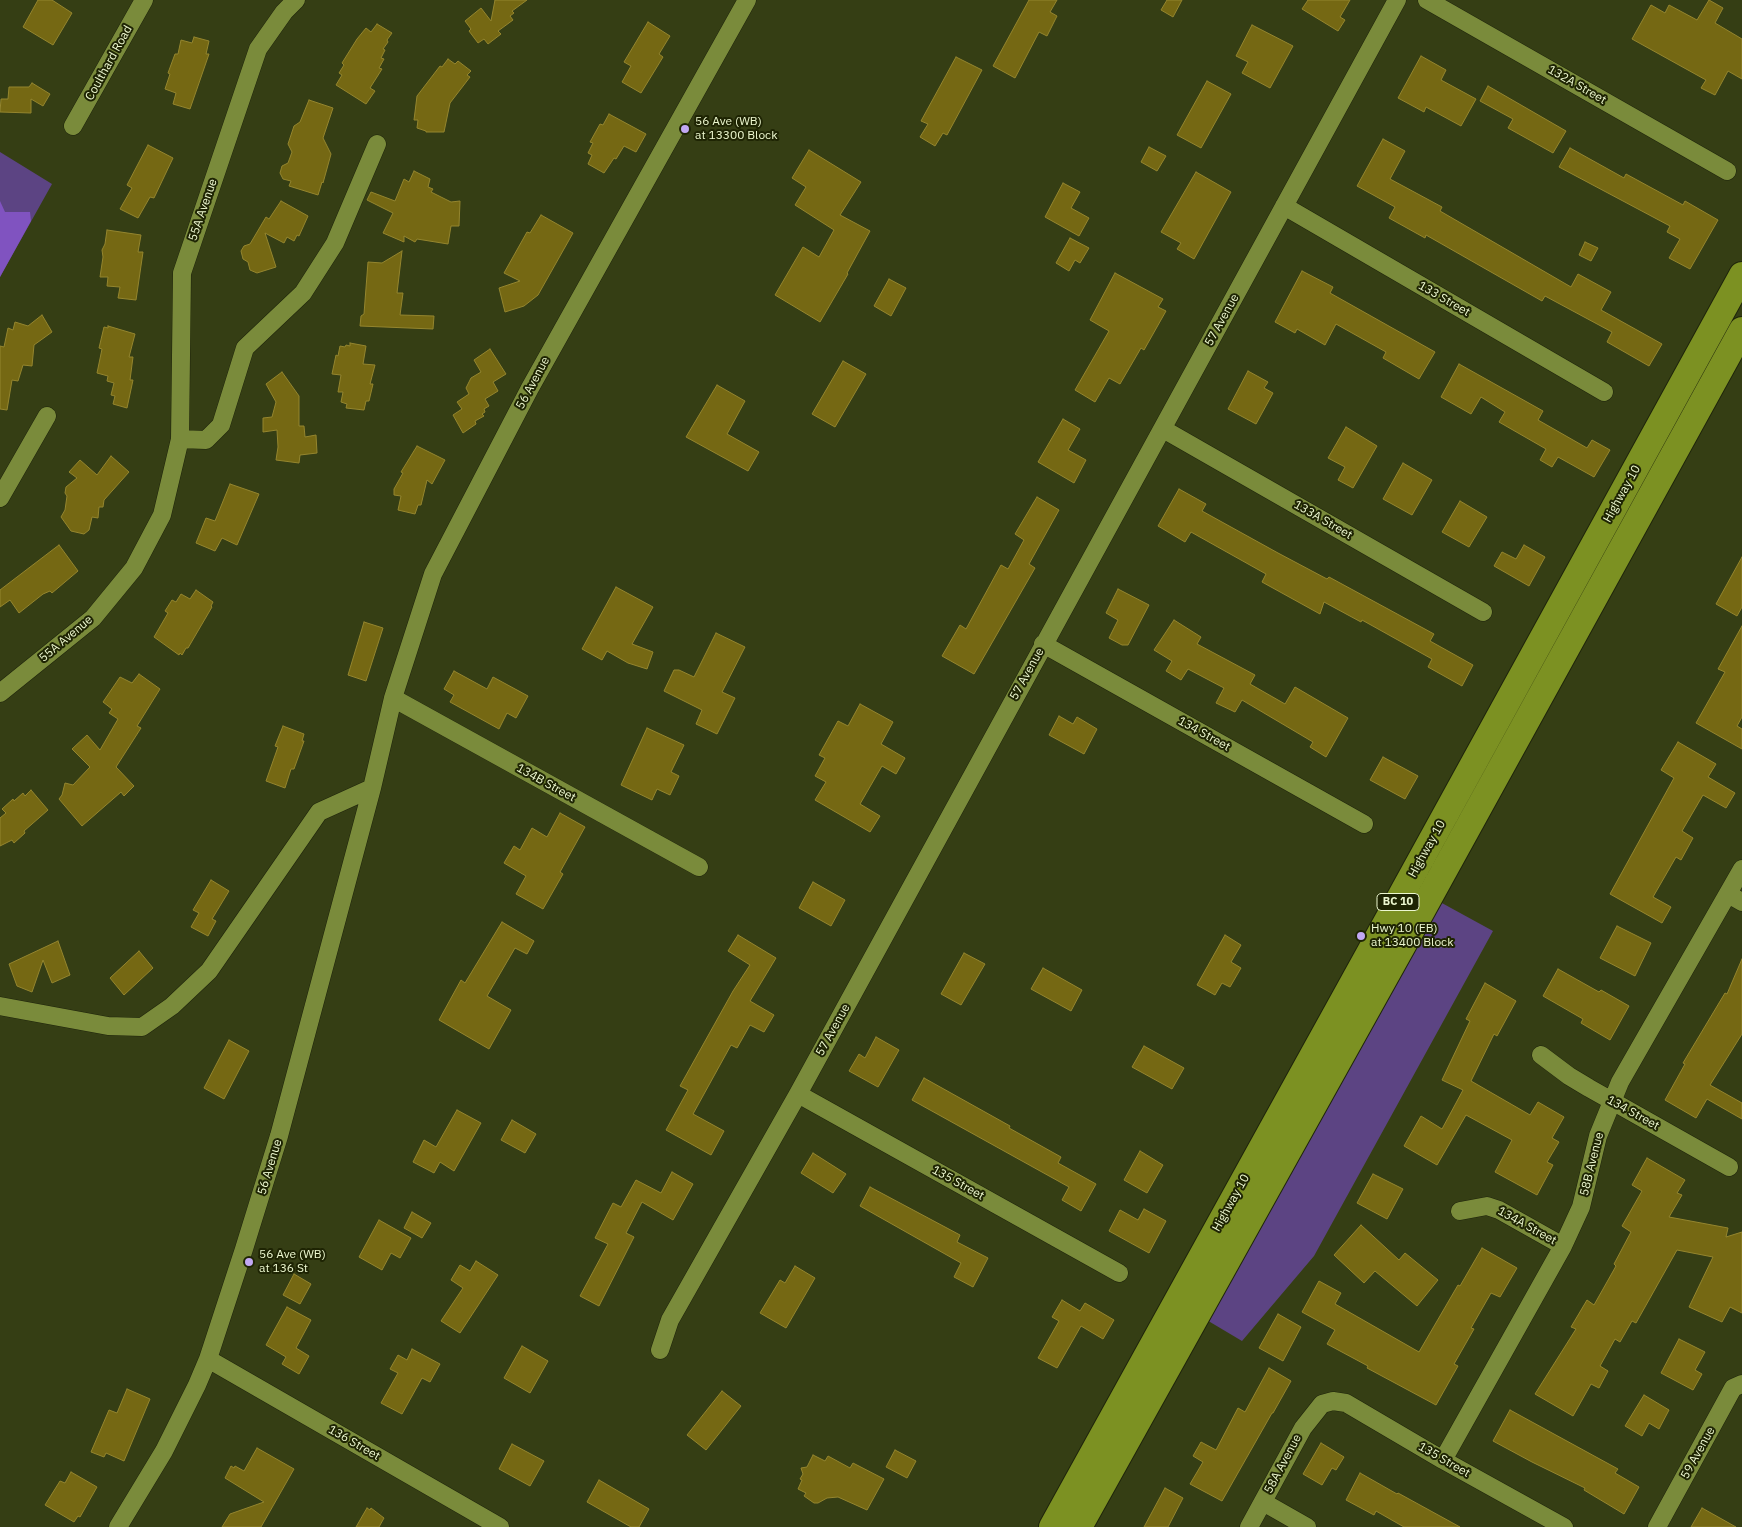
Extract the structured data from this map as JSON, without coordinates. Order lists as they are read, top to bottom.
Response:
{
  "streets": {
    "highway": ["Highway 10", "BC 10"],
    "street": [
      "Coulthard Road",
      "132A Street",
      "55A Avenue",
      "133 Street",
      "57 Avenue",
      "56 Avenue",
      "133A Street",
      "134 Street",
      "134B Street",
      "58B Avenue",
      "135 Street",
      "134A Street",
      "136 Street",
      "59 Avenue",
      "58A Avenue"
    ]
  },
  "crossings": [
    ["133 Street", "57 Avenue"],
    ["57 Avenue", "133A Street"],
    ["57 Avenue", "134 Street"],
    ["57 Avenue", "135 Street"],
    ["56 Avenue", "134B Street"],
    ["56 Avenue", "136 Street"],
    ["134 Street", "58B Avenue"],
    ["58B Avenue", "135 Street"],
    ["58B Avenue", "134A Street"],
    ["135 Street", "58A Avenue"]
  ],
  "places": ["56 Ave (WB) at 13300 Block", "Hwy 10 (EB) at 13400 Block", "56 Ave (WB) at 136 St"]
}
